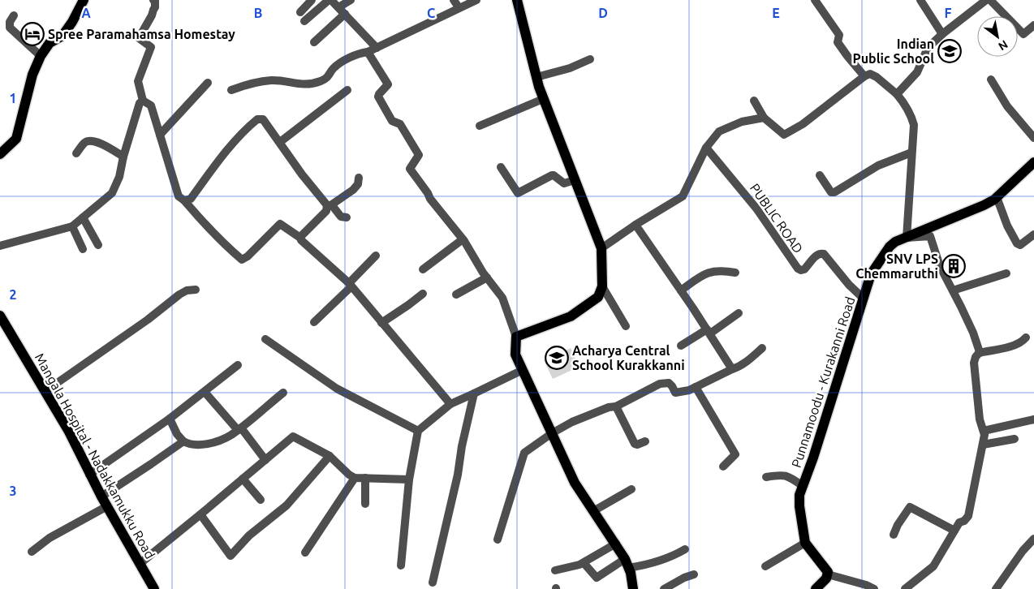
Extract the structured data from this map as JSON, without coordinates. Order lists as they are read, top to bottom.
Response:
{
  "streets": {
    "main road": ["Punnamoodu - Kurakanni Road", "Mangala Hospital - Nadakkamukku Road"],
    "street": ["PUBLIC ROAD"]
  },
  "crossings": [
    ["PUBLIC ROAD", "Punnamoodu - Kurakanni Road"]
  ],
  "places": {
    "hotel": ["Spree Paramahamsa Homestay"],
    "school or university": ["Indian Public School", "Acharya Central School Kurakkanni"],
    "building": ["SNV LPS Chemmaruthi"]
  },
  "north": "bottom right",
  "grid": {
    "columns": [
      "A",
      "B",
      "C",
      "D",
      "E",
      "F"
    ],
    "rows": ["1", "2", "3"]
  }
}
